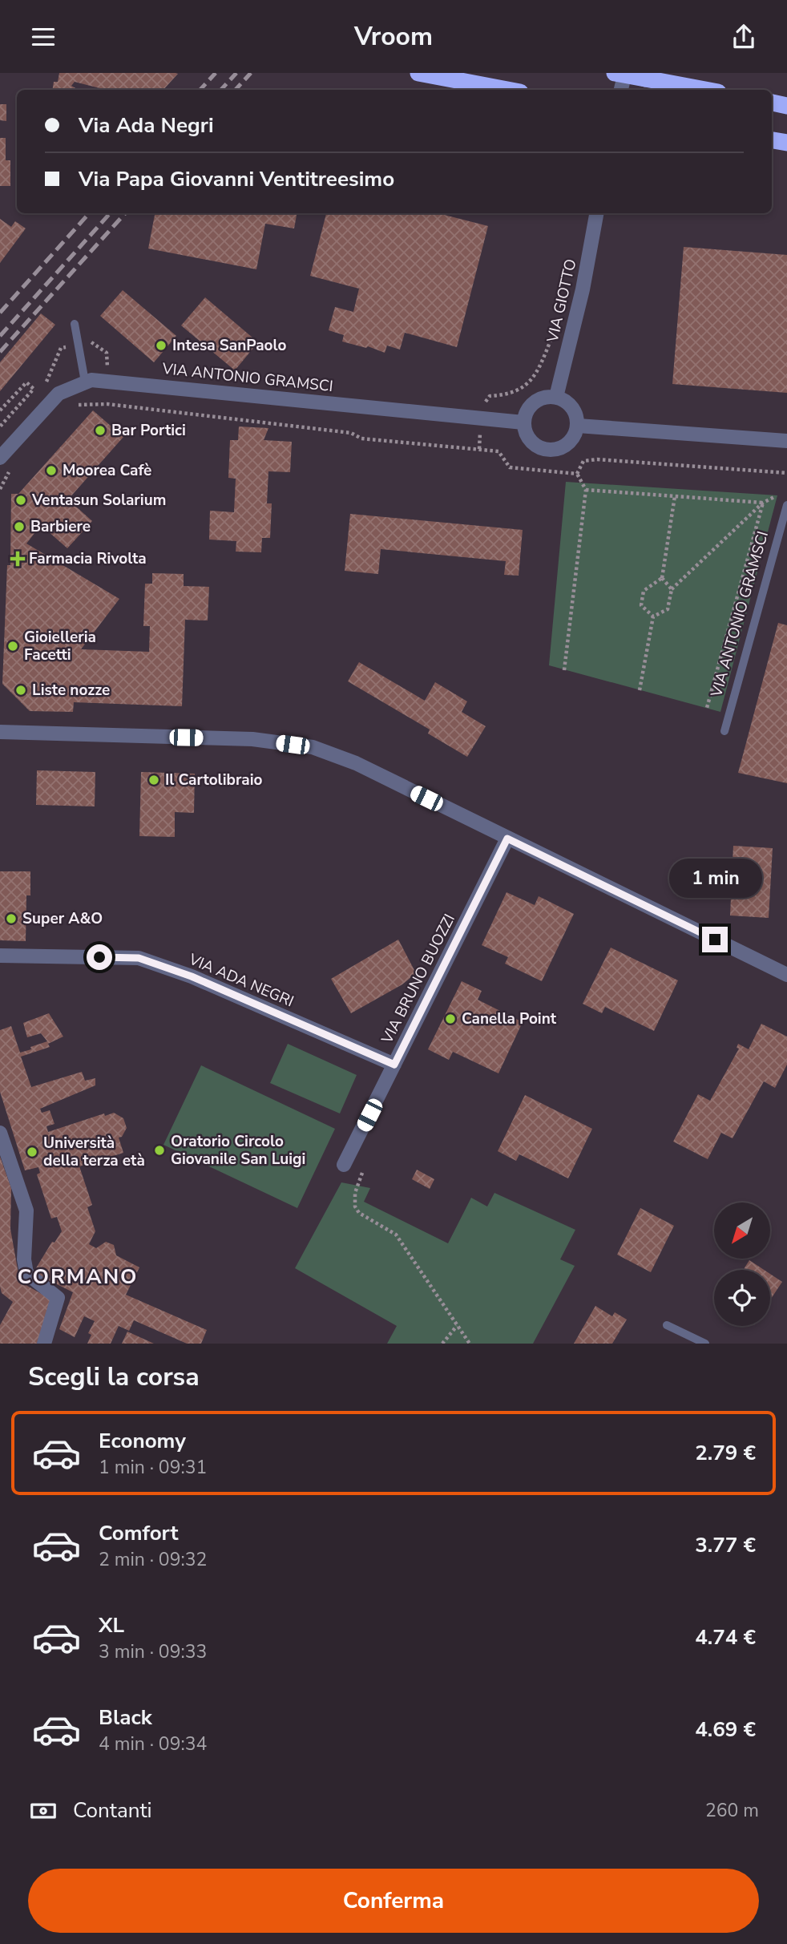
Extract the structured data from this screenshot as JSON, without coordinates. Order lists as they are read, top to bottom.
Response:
{
  "streets": {
    "street": [
      "VIA GIOTTO",
      "VIA ANTONIO GRAMSCI",
      "VIA BRUNO BUOZZI",
      "VIA ADA NEGRI"
    ]
  },
  "crossings": [
    ["VIA GIOTTO", "VIA ANTONIO GRAMSCI"],
    ["VIA BRUNO BUOZZI", "VIA ADA NEGRI"]
  ],
  "districts": ["CORMANO"],
  "places": {
    "other": [
      "Intesa SanPaolo",
      "Bar Portici",
      "Moorea Cafè",
      "Ventasun Solarium",
      "Barbiere",
      "Gioielleria Facetti",
      "Liste nozze",
      "Il Cartolibraio",
      "Super A&O",
      "Canella Point",
      "Oratorio Circolo Giovanile San Luigi",
      "Università della terza età"
    ],
    "health": ["Farmacia Rivolta"]
  },
  "north": "bottom left",
  "page": {
    "header": "Vroom",
    "banner": ["Via Ada Negri", "Via Papa Giovanni Ventitreesimo"],
    "bubble": "1 min",
    "heading": "Scegli la corsa",
    "list": [
      {
        "name": "Economy",
        "note": "1 min · 09:31",
        "value": "2.79 €"
      },
      {
        "name": "Comfort",
        "note": "2 min · 09:32",
        "value": "3.77 €"
      },
      {
        "name": "XL",
        "note": "3 min · 09:33",
        "value": "4.74 €"
      },
      {
        "name": "Black",
        "note": "4 min · 09:34",
        "value": "4.69 €"
      }
    ],
    "pay": ["Contanti", "260 m"],
    "buttons": "Conferma"
  }
}
